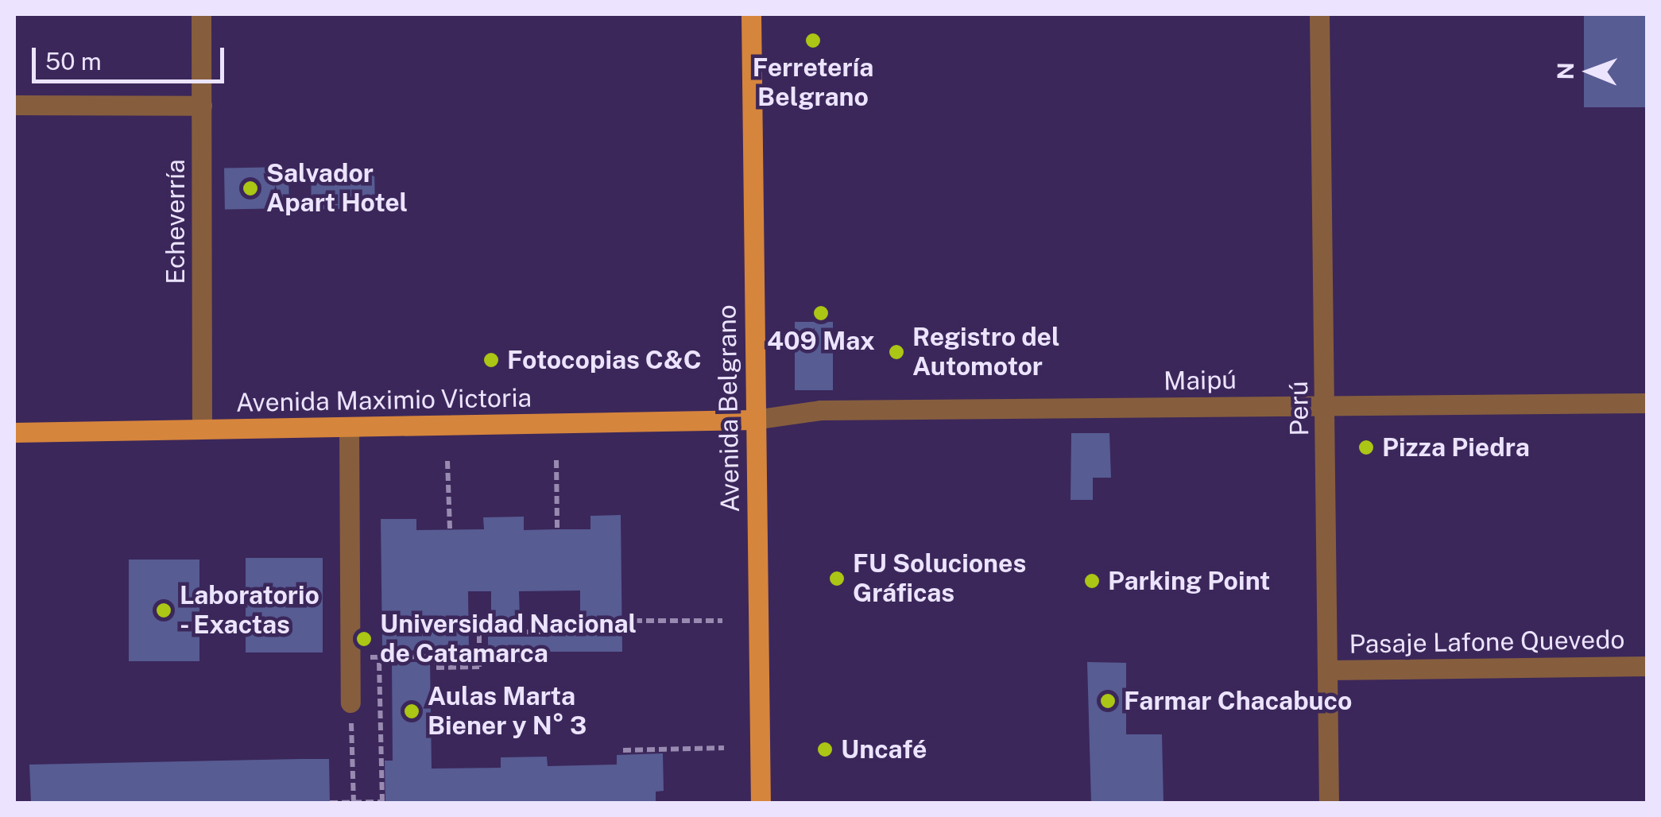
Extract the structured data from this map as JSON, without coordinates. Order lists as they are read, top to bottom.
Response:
{
  "streets": {
    "main road": ["Avenida Maximio Victoria", "Avenida Belgrano"],
    "street": [
      "Echeverría",
      "Maipú",
      "Perú",
      "Pasaje Lafone Quevedo"
    ]
  },
  "crossings": [
    ["Echeverría", "Avenida Maximio Victoria"],
    ["Maipú", "Avenida Maximio Victoria"],
    ["Maipú", "Avenida Belgrano"],
    ["Maipú", "Perú"],
    ["Avenida Maximio Victoria", "Avenida Belgrano"],
    ["Perú", "Pasaje Lafone Quevedo"]
  ],
  "places": [
    "Ferretería Belgrano",
    "Salvador Apart Hotel",
    "409 Max",
    "Registro del Automotor",
    "Fotocopias C&C",
    "Pizza Piedra",
    "FU Soluciones Gráficas",
    "Parking Point",
    "Laboratorio - Exactas",
    "Universidad Nacional de Catamarca",
    "Farmar Chacabuco",
    "Aulas Marta Biener y N° 3",
    "Uncafé"
  ],
  "scale_bar": "50 m",
  "north": "left"
}
